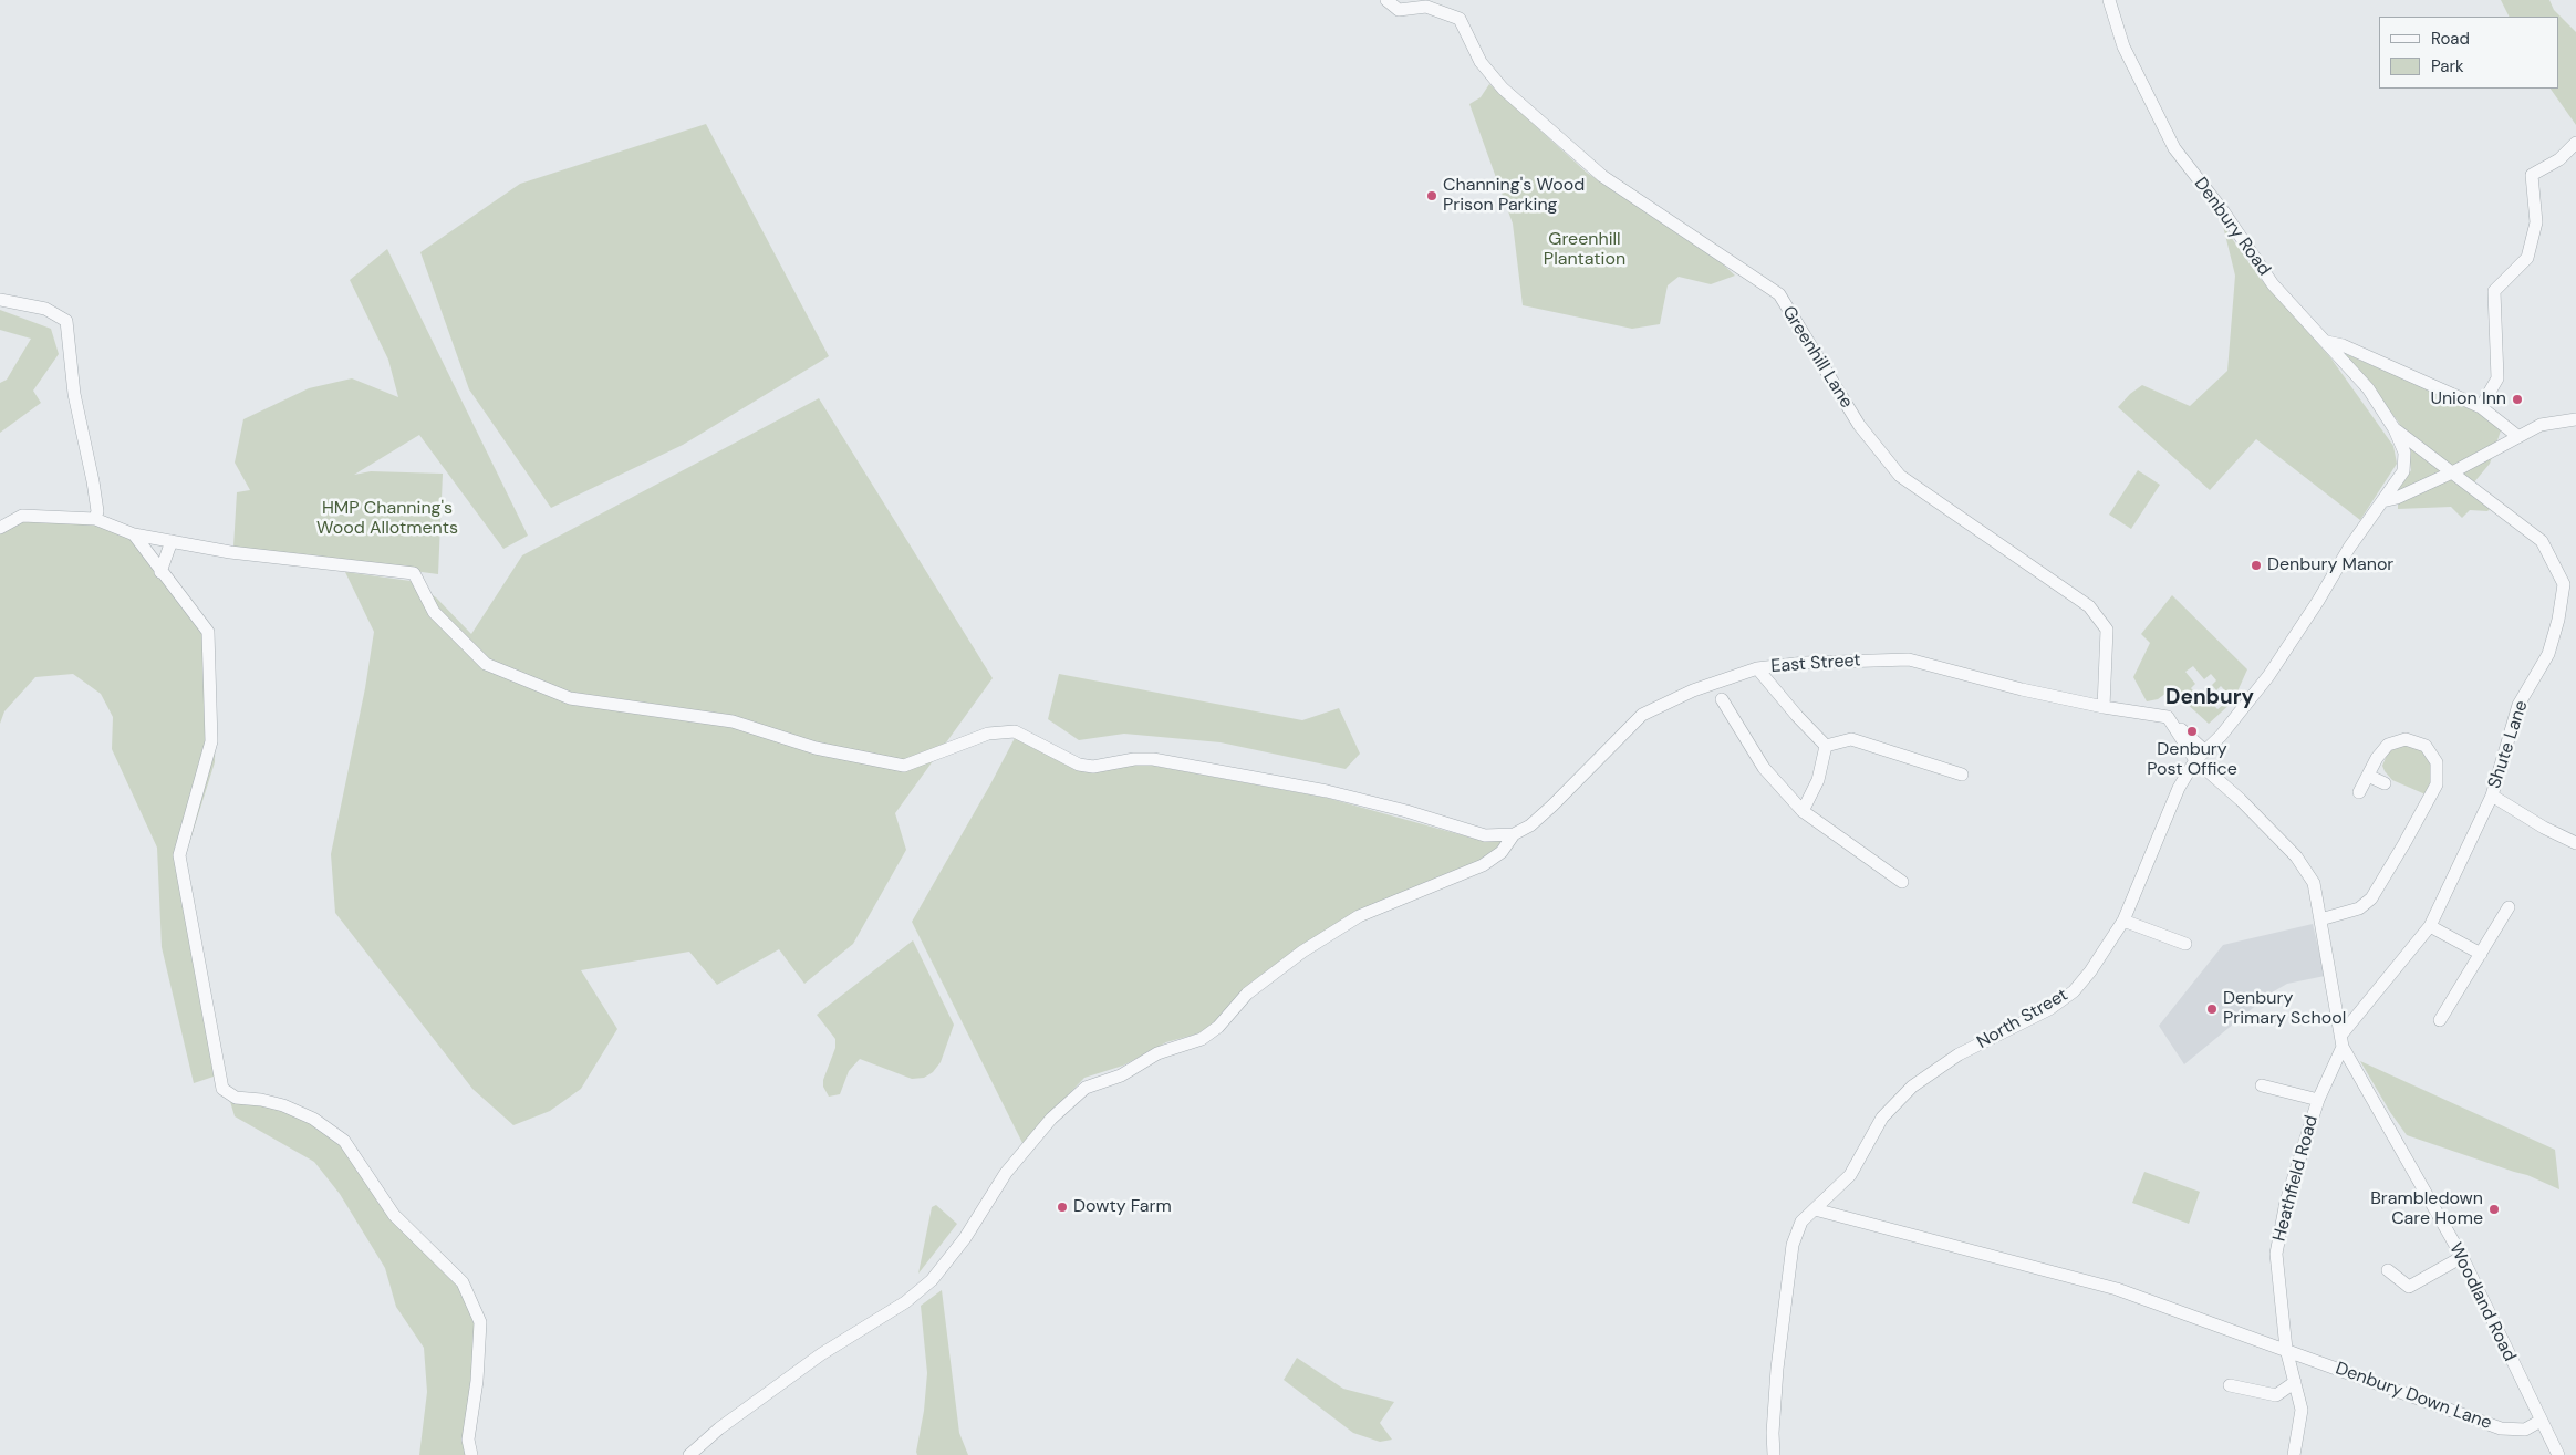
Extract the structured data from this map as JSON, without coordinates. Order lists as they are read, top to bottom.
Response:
{
  "streets": {
    "street": [
      "Denbury Road",
      "Greenhill Lane",
      "East Street",
      "Shute Lane",
      "North Street",
      "Heathfield Road",
      "Woodland Road",
      "Denbury Down Lane"
    ]
  },
  "crossings": [
    ["Denbury Road", "Shute Lane"],
    ["Denbury Road", "North Street"],
    ["Greenhill Lane", "East Street"],
    ["Shute Lane", "North Street"],
    ["Shute Lane", "Heathfield Road"],
    ["Shute Lane", "Woodland Road"],
    ["North Street", "Woodland Road"],
    ["North Street", "Denbury Down Lane"],
    ["Heathfield Road", "Woodland Road"],
    ["Heathfield Road", "Denbury Down Lane"],
    ["Woodland Road", "Denbury Down Lane"]
  ],
  "districts": ["Denbury"],
  "parks": ["Greenhill Plantation", "HMP Channing's Wood Allotments"],
  "places": [
    "Channing's Wood Prison Parking",
    "Union Inn",
    "Denbury Manor",
    "Denbury Post Office",
    "Denbury Primary School",
    "Dowty Farm",
    "Brambledown Care Home"
  ],
  "legend": ["Road", "Park"]
}
